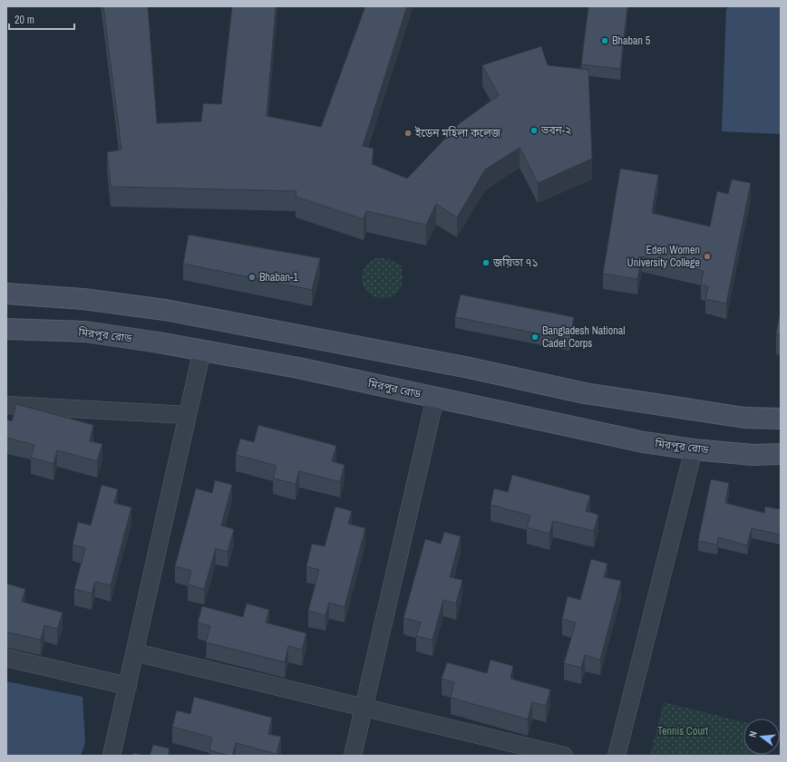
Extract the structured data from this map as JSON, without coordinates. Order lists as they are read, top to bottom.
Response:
{
  "streets": {
    "main road": ["মিরপুর রোড"]
  },
  "parks": ["Tennis Court"],
  "places": [
    "Bhaban 5",
    "ভবন-২",
    "ইডেন মহিলা কলেজ",
    "Eden Women University College",
    "জয়িতা ৭১",
    "Bhaban-1",
    "Bangladesh National Cadet Corps"
  ],
  "scale_bar": "20 m",
  "north": "left"
}
